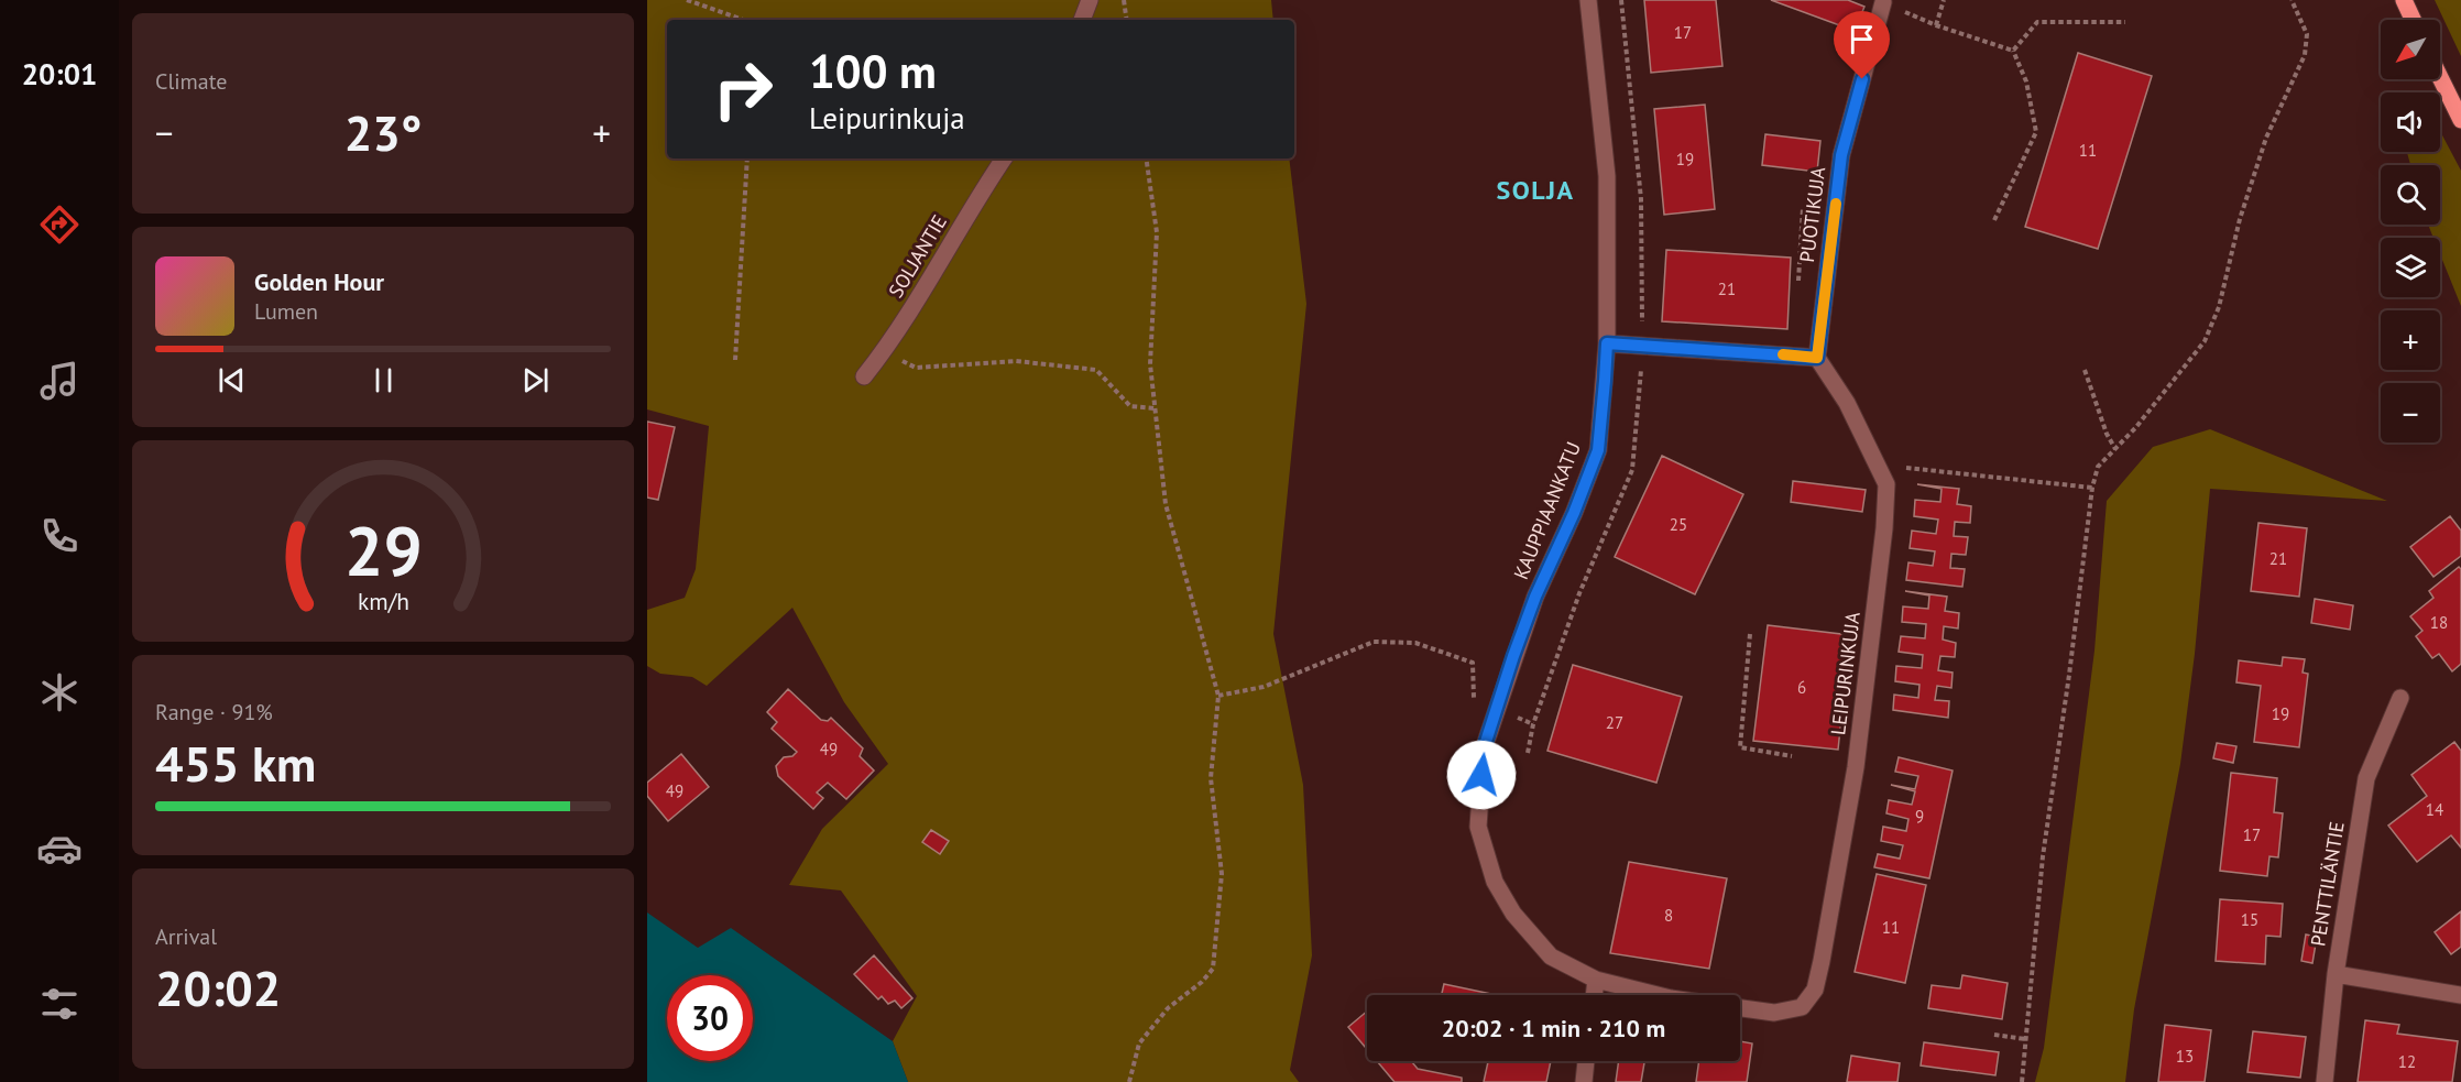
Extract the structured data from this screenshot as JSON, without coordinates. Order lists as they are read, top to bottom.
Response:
{
  "streets": {
    "street": [
      "PUOTIKUJA",
      "SOLJANTIE",
      "KAUPPIAANKATU",
      "LEIPURINKUJA",
      "PENTTILÄNTIE"
    ]
  },
  "crossings": [
    ["PUOTIKUJA", "LEIPURINKUJA"],
    ["KAUPPIAANKATU", "LEIPURINKUJA"]
  ],
  "districts": ["SOLJA"],
  "house_numbers": [
    "17",
    "11",
    "19",
    "21",
    "25",
    "21",
    "18",
    "6",
    "19",
    "27",
    "49",
    "49",
    "14",
    "9",
    "17",
    "8",
    "15",
    "11",
    "13",
    "12"
  ],
  "north": "bottom left",
  "page": {
    "tabs": "20:01",
    "tile": [
      "Climate",
      ["Range · 91%", "455 km"],
      ["Arrival", "20:02"]
    ],
    "map_buttons": ["+", "−"],
    "turn": ["100 m", "Leipurinkuja"],
    "heat": ["−", "23°", "+"],
    "song": ["Golden Hour", "Lumen"],
    "limit": "30",
    "trip": "20:02 · 1 min · 210 m",
    "gauge": ["29", "km/h"]
  }
}
